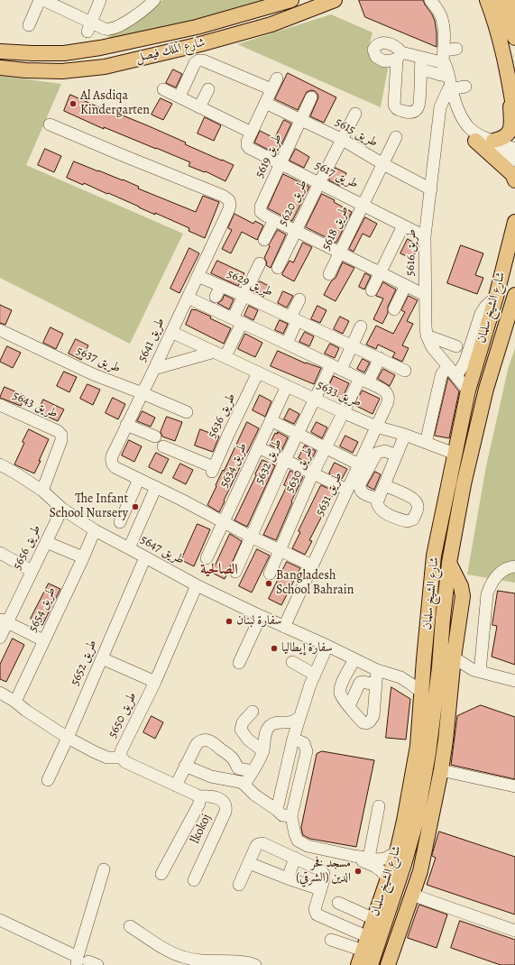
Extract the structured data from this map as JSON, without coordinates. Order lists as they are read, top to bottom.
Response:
{
  "streets": {
    "main road": ["شارع الملك فيصل", "شارع الشيخ سلمان"],
    "street": [
      "طريق 5615",
      "طريق 5619",
      "طريق 5617",
      "طريق 5620",
      "طريق 5618",
      "طريق 5616",
      "طريق 5629",
      "طريق 5641",
      "طريق 5637",
      "طريق 5633",
      "طريق 5643",
      "طريق 5636",
      "طريق 5632",
      "طريق 5634",
      "طريق 5630",
      "طريق 5631",
      "طريق 5656",
      "طريق 5647",
      "طريق 5654",
      "طريق 5652",
      "طريق 5650",
      "lkokoj"
    ]
  },
  "crossings": [
    ["طريق 5615", "طريق 5619"],
    ["طريق 5615", "طريق 5617"],
    ["طريق 5615", "طريق 5620"],
    ["طريق 5615", "طريق 5618"],
    ["طريق 5615", "طريق 5616"],
    ["طريق 5619", "طريق 5617"],
    ["طريق 5619", "طريق 5620"],
    ["طريق 5619", "طريق 5618"],
    ["طريق 5619", "طريق 5616"],
    ["طريق 5617", "طريق 5620"],
    ["طريق 5617", "طريق 5618"],
    ["طريق 5617", "طريق 5616"],
    ["طريق 5616", "شارع الشيخ سلمان"],
    ["طريق 5629", "طريق 5641"],
    ["شارع الشيخ سلمان", "طريق 5633"],
    ["شارع الشيخ سلمان", "طريق 5647"],
    ["طريق 5641", "طريق 5637"],
    ["طريق 5641", "طريق 5633"],
    ["طريق 5641", "طريق 5632"],
    ["طريق 5641", "طريق 5634"],
    ["طريق 5641", "طريق 5630"],
    ["طريق 5641", "طريق 5631"],
    ["طريق 5633", "طريق 5636"],
    ["طريق 5633", "طريق 5632"],
    ["طريق 5633", "طريق 5634"],
    ["طريق 5633", "طريق 5630"],
    ["طريق 5633", "طريق 5631"],
    ["طريق 5643", "طريق 5647"],
    ["طريق 5632", "طريق 5631"],
    ["طريق 5630", "طريق 5631"],
    ["طريق 5631", "طريق 5647"],
    ["طريق 5656", "طريق 5647"],
    ["طريق 5647", "طريق 5654"],
    ["طريق 5647", "طريق 5652"],
    ["طريق 5647", "طريق 5650"],
    ["طريق 5650", "lkokoj"]
  ],
  "districts": ["الصالحية"],
  "places": [
    "Al Asdiqa Kindergarten",
    "The Infant School Nursery",
    "Bangladesh School Bahrain",
    "سفارة لبنان",
    "سفارة إيطاليا",
    "مسجد فخر الدين (الشرقي)"
  ]
}
